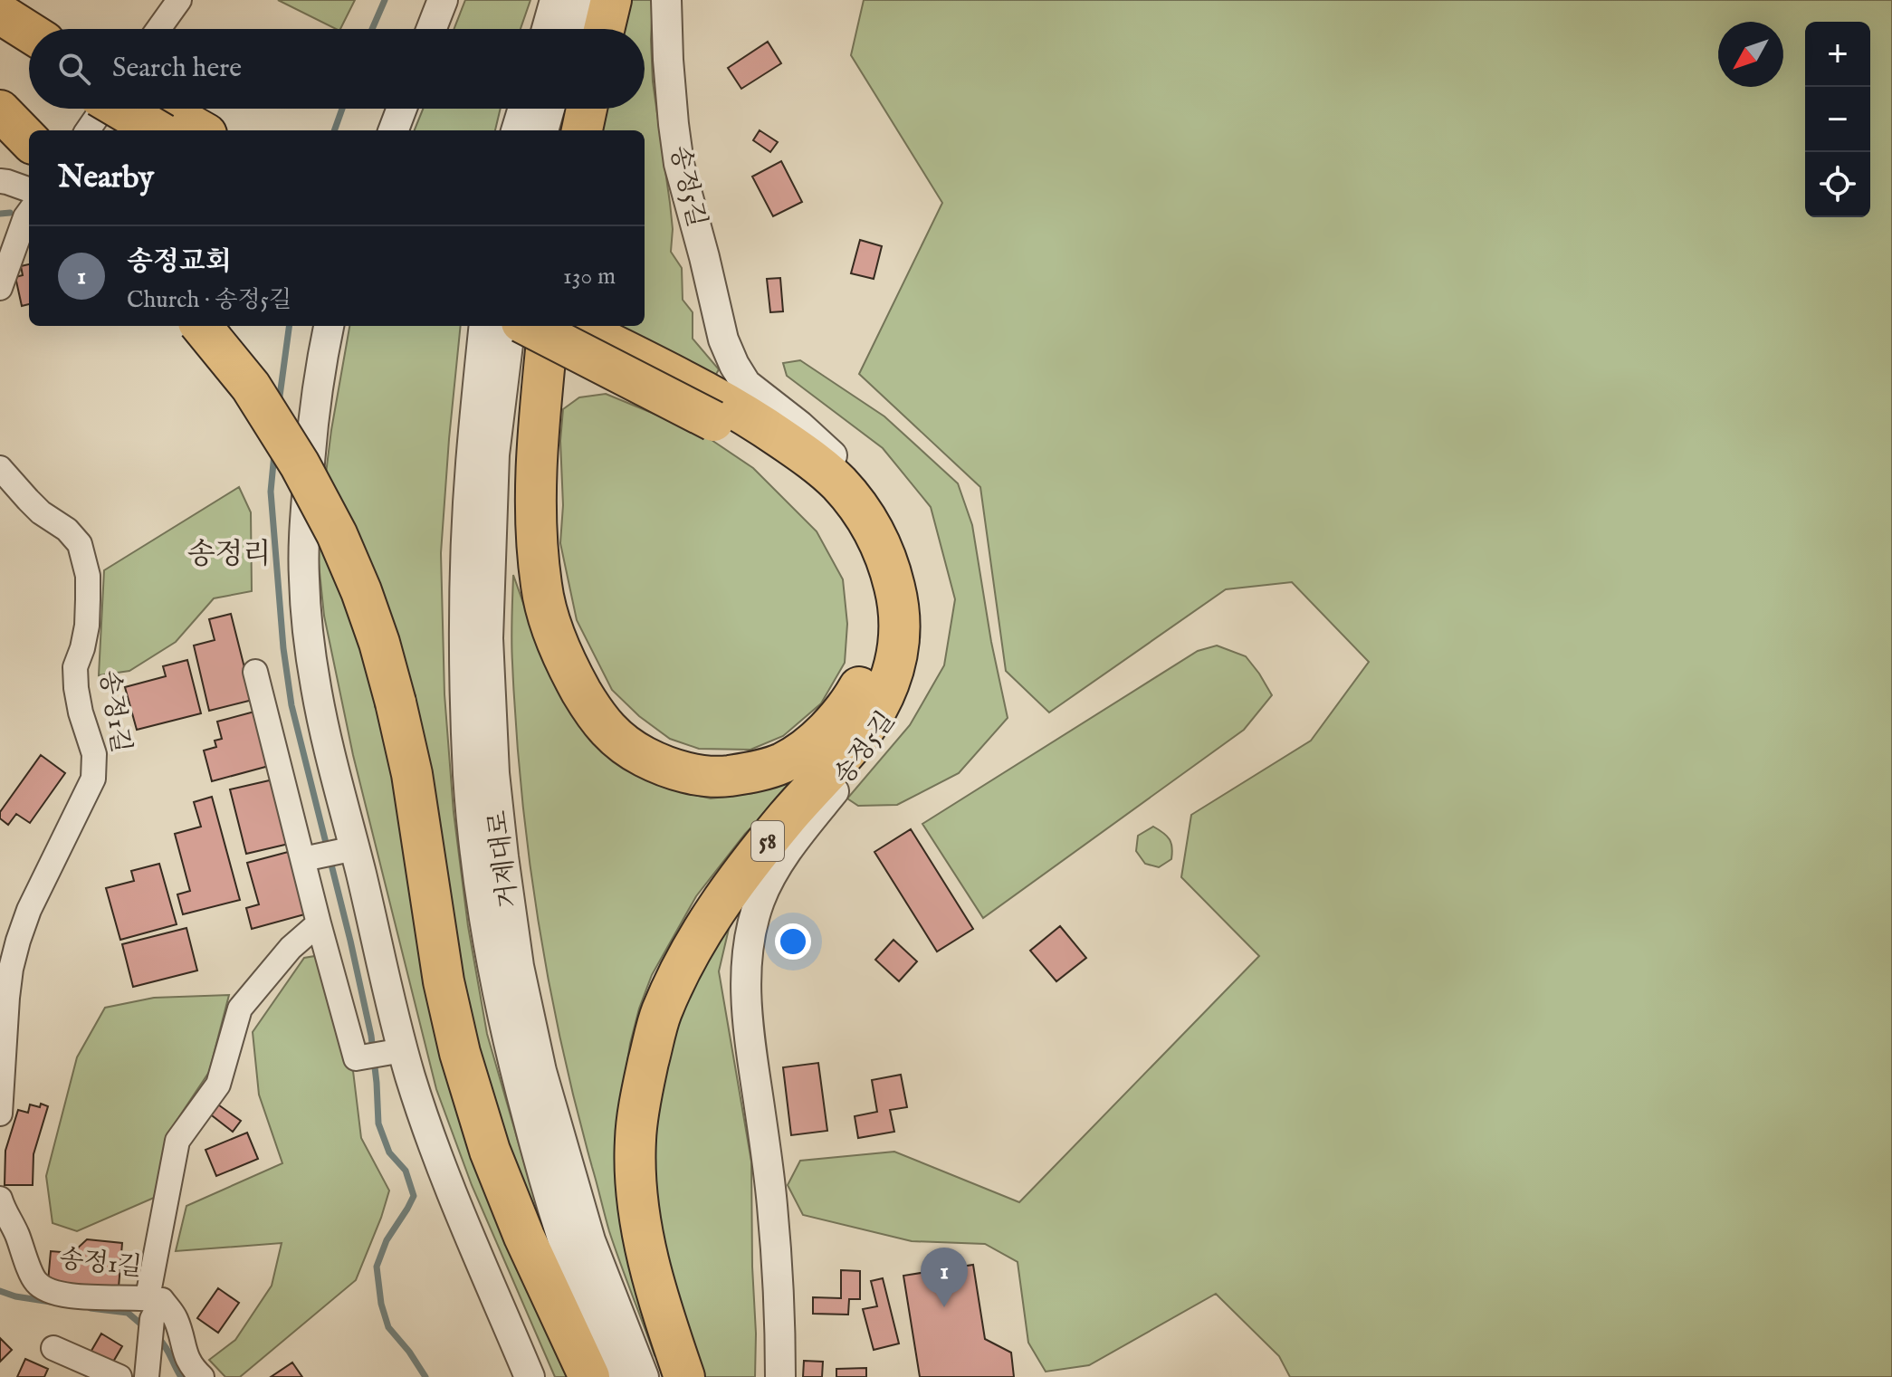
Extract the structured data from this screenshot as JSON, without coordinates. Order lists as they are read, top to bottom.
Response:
{
  "streets": {
    "highway": ["58"],
    "street": ["송정5길", "송정1길", "거제대로"]
  },
  "districts": ["송정리"],
  "north": "bottom left",
  "page": {
    "map_buttons": ["+", "−"],
    "search": "Search here",
    "heading": "Nearby",
    "list": [
      {
        "mark": "1",
        "name": "송정교회",
        "note": "Church · 송정5길",
        "value": "130 m"
      }
    ],
    "pins": "1"
  }
}
